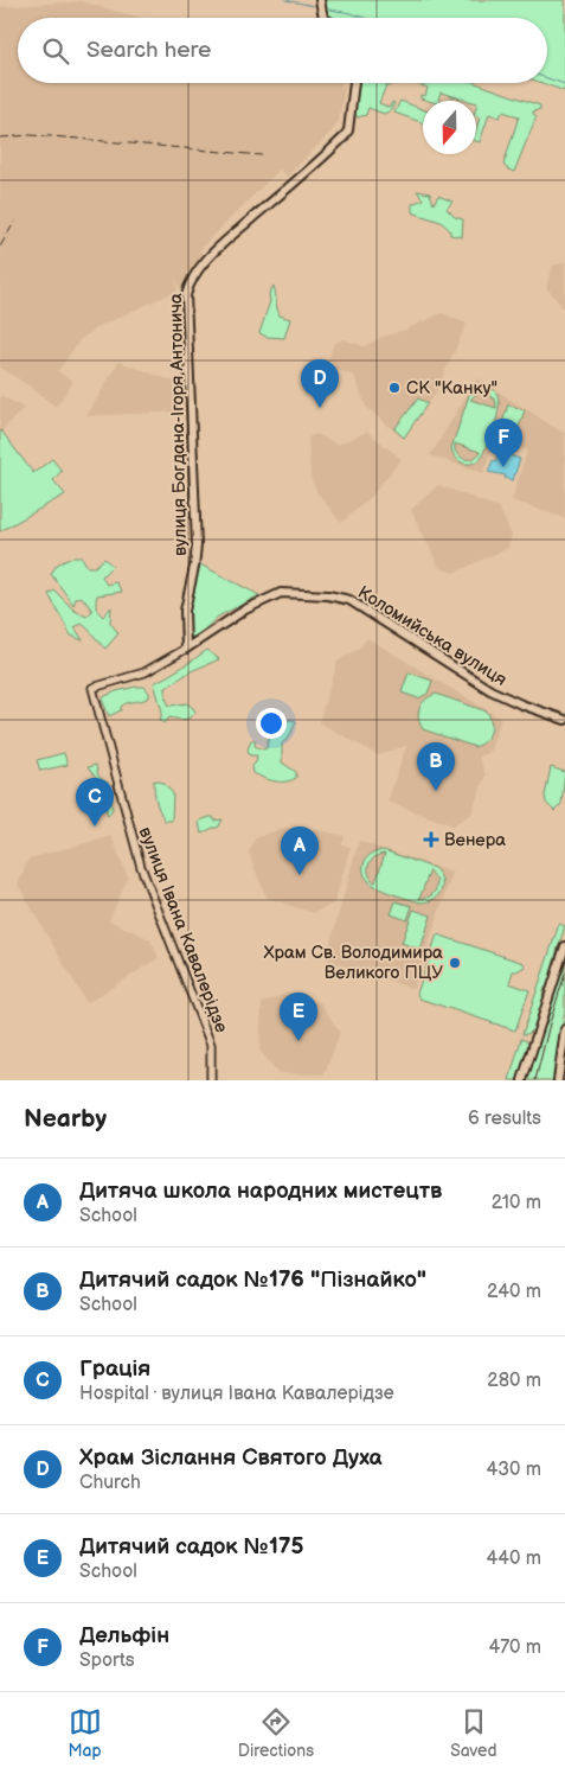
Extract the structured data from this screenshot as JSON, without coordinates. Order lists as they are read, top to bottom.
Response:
{
  "streets": {
    "main road": ["вулиця Богдана-Ігоря Антонича", "Коломийська вулиця"],
    "street": ["вулиця Івана Кавалерідзе"]
  },
  "crossings": [
    ["вулиця Богдана-Ігоря Антонича", "Коломийська вулиця"],
    ["Коломийська вулиця", "вулиця Івана Кавалерідзе"]
  ],
  "places": {
    "other": ["СК \"Канку\"", "Храм Св. Володимира Великого ПЦУ"],
    "health": ["Венера"]
  },
  "north": "bottom",
  "page": {
    "search": "Search here",
    "pins": [
      "D",
      "F",
      "B",
      "C",
      "A",
      "E"
    ],
    "heading": ["Nearby", "6 results"],
    "list": [
      {
        "mark": "A",
        "name": "Дитяча школа народних мистецтв",
        "note": "School",
        "value": "210 m"
      },
      {
        "mark": "B",
        "name": "Дитячий садок №176 \"Пізнайко\"",
        "note": "School",
        "value": "240 m"
      },
      {
        "mark": "C",
        "name": "Грація",
        "note": "Hospital · вулиця Івана Кавалерідзе",
        "value": "280 m"
      },
      {
        "mark": "D",
        "name": "Храм Зіслання Святого Духа",
        "note": "Church",
        "value": "430 m"
      },
      {
        "mark": "E",
        "name": "Дитячий садок №175",
        "note": "School",
        "value": "440 m"
      },
      {
        "mark": "F",
        "name": "Дельфін",
        "note": "Sports",
        "value": "470 m"
      }
    ],
    "nav": ["Map", "Directions", "Saved"]
  }
}
